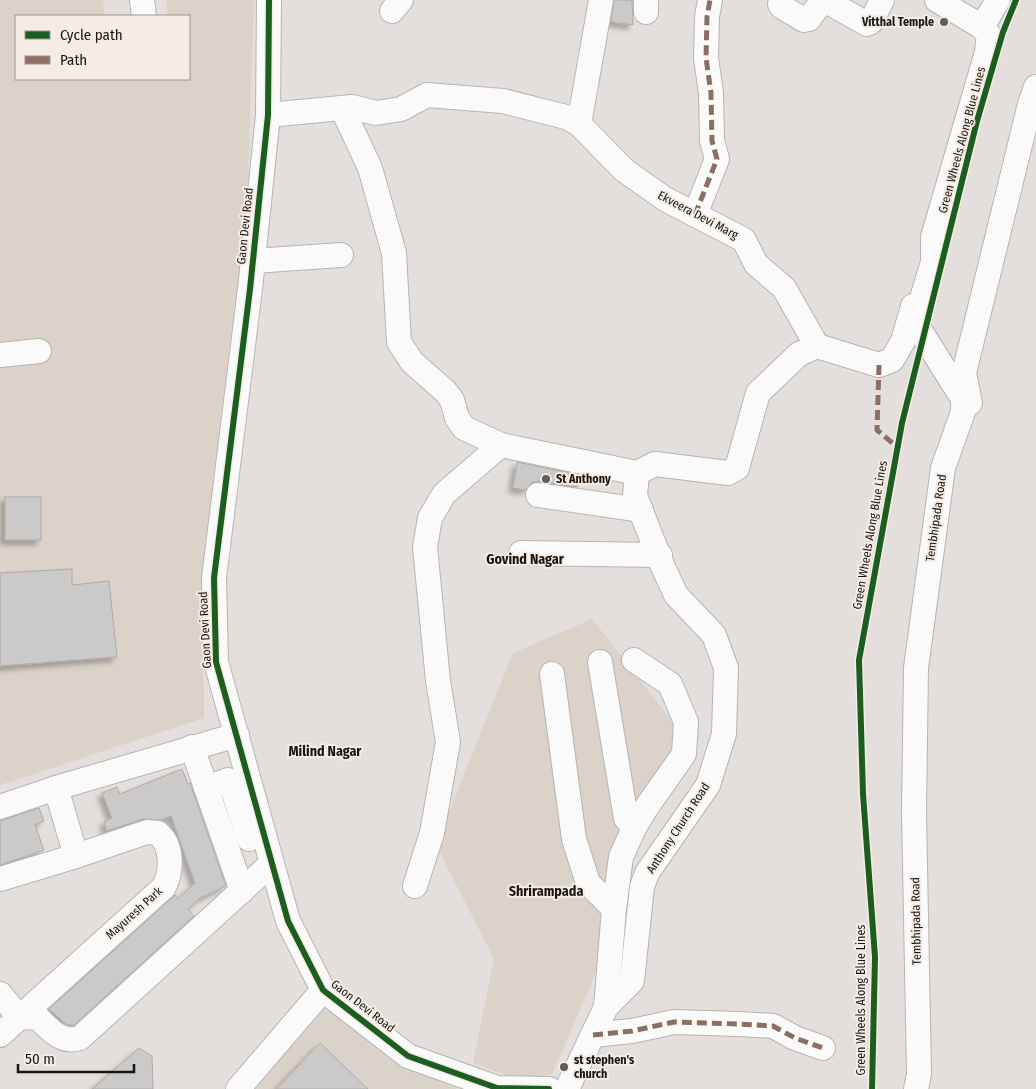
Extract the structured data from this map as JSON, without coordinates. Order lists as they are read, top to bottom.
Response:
{
  "streets": {
    "street": [
      "Ekveera Devi Marg",
      "Gaon Devi Road",
      "Tembhipada Road",
      "Anthony Church Road",
      "Mayuresh Park"
    ],
    "cycle path": ["Green Wheels Along Blue Lines"]
  },
  "districts": ["Govind Nagar", "Milind Nagar", "Shrirampada"],
  "places": ["Vitthal Temple", "St Anthony", "st stephen's church"],
  "legend": ["Cycle path", "Path"],
  "scale_bar": "50 m"
}
